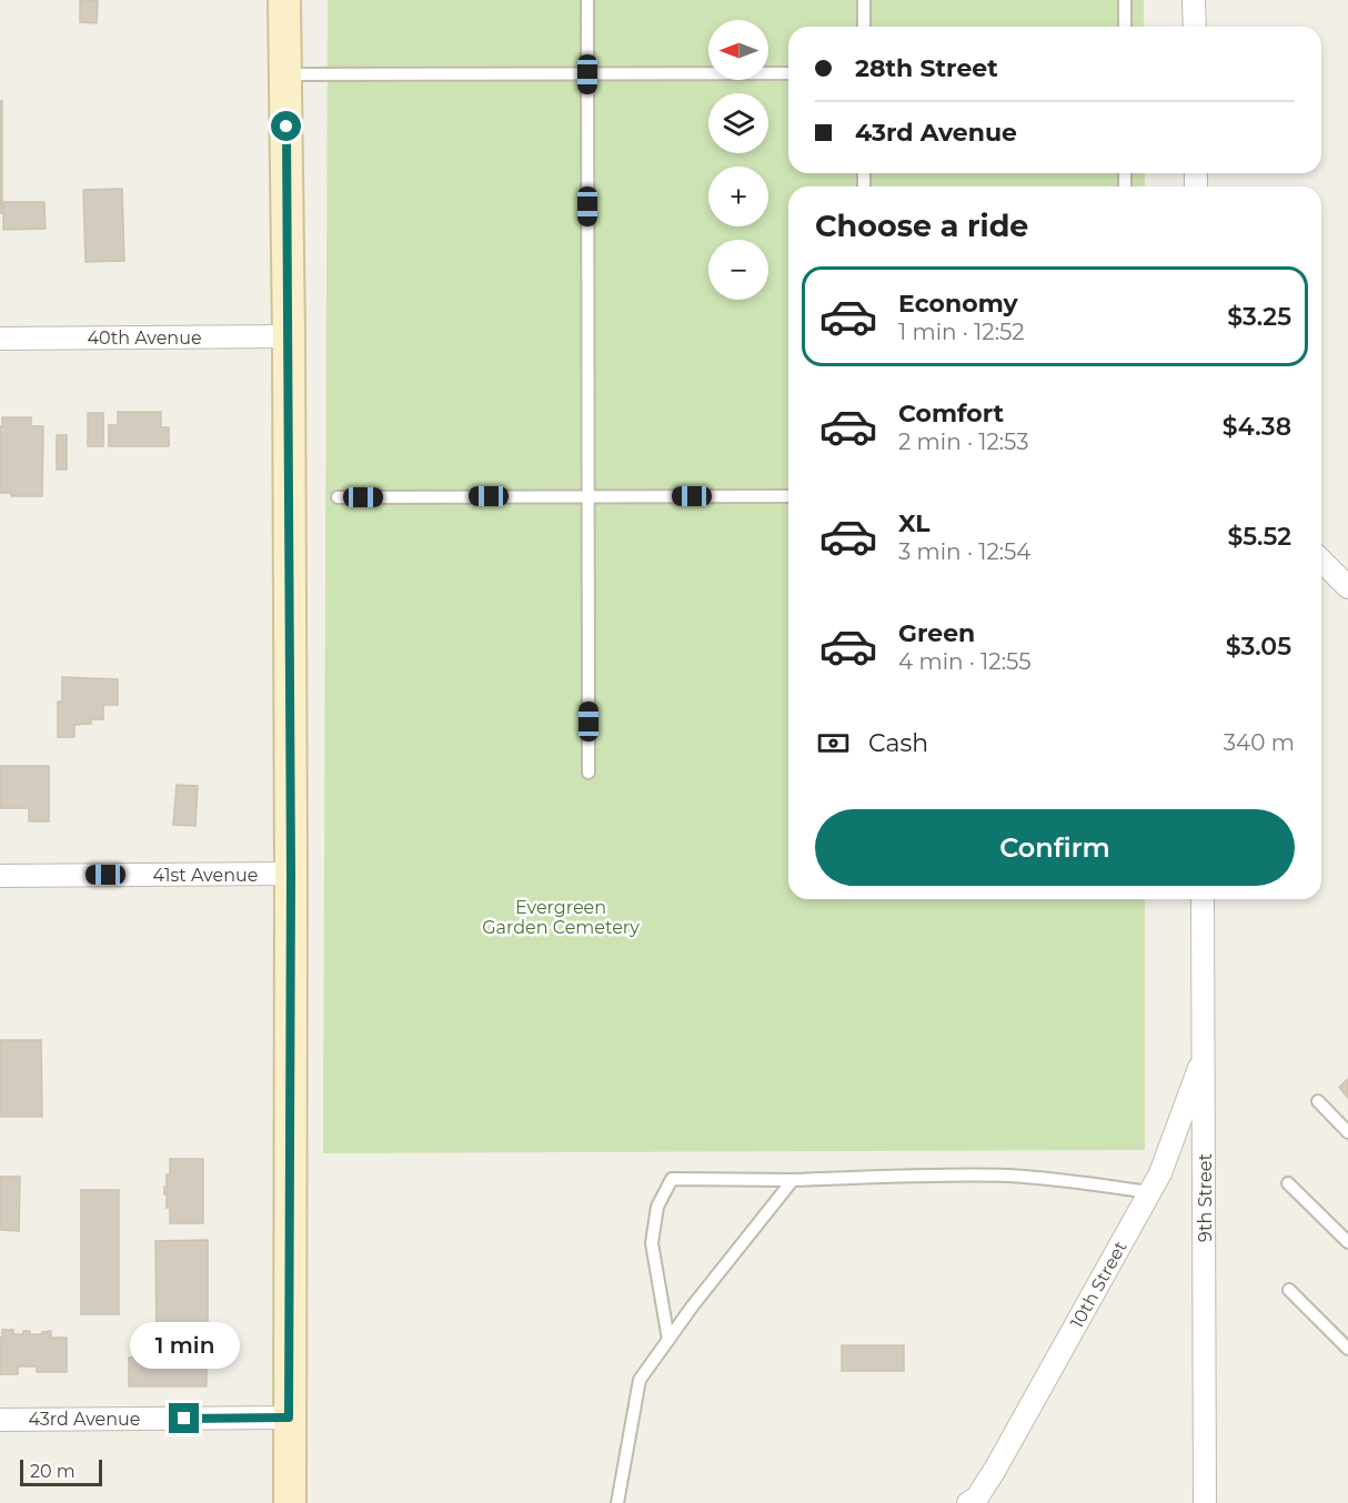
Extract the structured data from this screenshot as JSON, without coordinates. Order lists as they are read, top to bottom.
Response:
{
  "streets": {
    "street": [
      "40th Avenue",
      "41st Avenue",
      "9th Street",
      "10th Street",
      "43rd Avenue"
    ]
  },
  "crossings": [
    ["9th Street", "10th Street"]
  ],
  "parks": ["Evergreen Garden Cemetery"],
  "scale_bar": "20 m",
  "north": "left",
  "page": {
    "map_buttons": ["+", "−"],
    "banner": ["28th Street", "43rd Avenue"],
    "heading": "Choose a ride",
    "list": [
      {
        "name": "Economy",
        "note": "1 min · 12:52",
        "value": "$3.25"
      },
      {
        "name": "Comfort",
        "note": "2 min · 12:53",
        "value": "$4.38"
      },
      {
        "name": "XL",
        "note": "3 min · 12:54",
        "value": "$5.52"
      },
      {
        "name": "Green",
        "note": "4 min · 12:55",
        "value": "$3.05"
      }
    ],
    "pay": ["Cash", "340 m"],
    "buttons": "Confirm",
    "bubble": "1 min",
    "scale": "20 m"
  }
}
